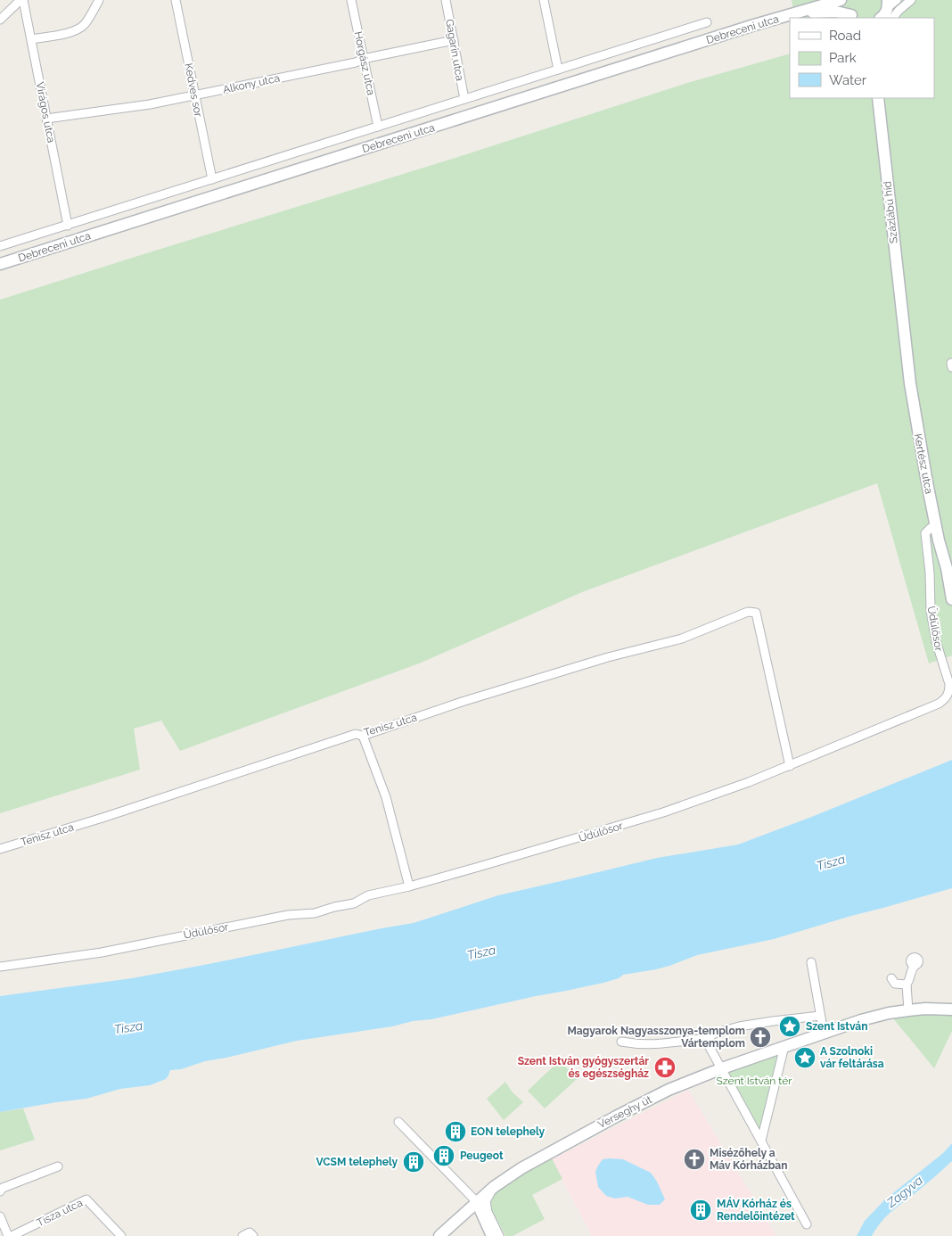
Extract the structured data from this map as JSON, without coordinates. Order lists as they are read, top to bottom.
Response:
{
  "streets": {
    "main road": [
      "Debreceni utca",
      "Százlábú híd",
      "Kertész utca",
      "Verseghy út"
    ],
    "street": [
      "Gagarin utca",
      "Horgász utca",
      "Alkony utca",
      "Kedves sor",
      "Virágos utca",
      "Üdülősor",
      "Tenisz utca",
      "Tisza utca"
    ]
  },
  "crossings": [
    ["Debreceni utca", "Gagarin utca"],
    ["Debreceni utca", "Horgász utca"],
    ["Debreceni utca", "Kedves sor"],
    ["Debreceni utca", "Virágos utca"],
    ["Gagarin utca", "Alkony utca"],
    ["Horgász utca", "Alkony utca"],
    ["Alkony utca", "Kedves sor"],
    ["Alkony utca", "Virágos utca"],
    ["Százlábú híd", "Kertész utca"],
    ["Kertész utca", "Üdülősor"],
    ["Üdülősor", "Tenisz utca"]
  ],
  "water": ["Tisza", "Zagyva"],
  "parks": ["Szent István tér"],
  "places": {
    "place": ["Szent István", "A Szolnoki vár feltárása"],
    "church": ["Magyarok Nagyasszonya-templom Vártemplom", "Misézőhely a Máv Kórházban"],
    "pharmacy": ["Szent István gyógyszertár és egészségház"],
    "building": [
      "EON telephely",
      "Peugeot",
      "VCSM telephely",
      "MÁV Kórház és Rendelőintézet"
    ]
  },
  "legend": ["Road", "Park", "Water"]
}
